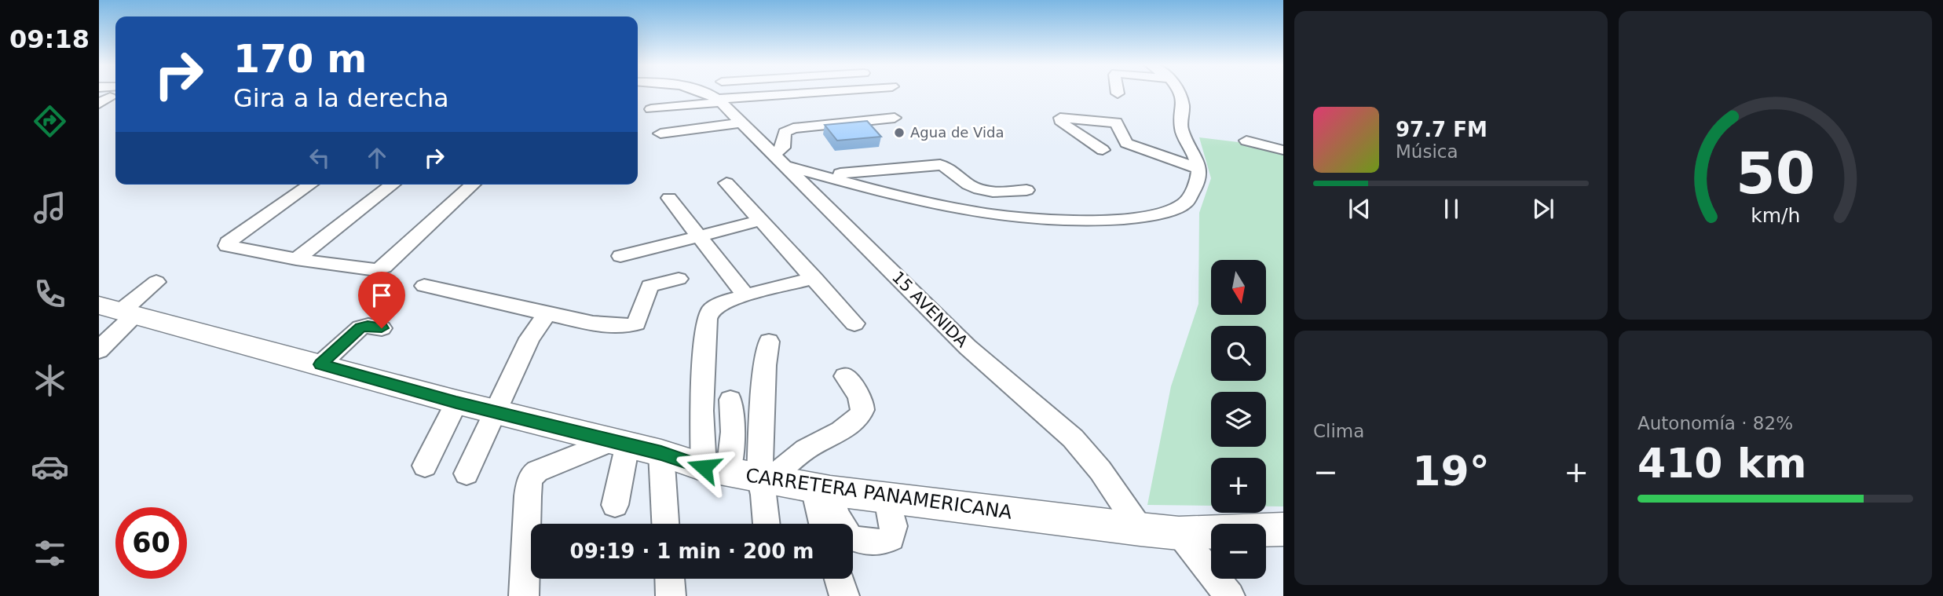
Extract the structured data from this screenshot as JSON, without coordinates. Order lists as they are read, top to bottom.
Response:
{
  "streets": {
    "main road": ["CARRETERA PANAMERICANA"],
    "street": ["15 AVENIDA"]
  },
  "crossings": [
    ["15 AVENIDA", "CARRETERA PANAMERICANA"]
  ],
  "places": ["Agua de Vida"],
  "north": "bottom",
  "page": {
    "tabs": "09:18",
    "turn": ["170 m", "Gira a la derecha"],
    "song": ["97.7 FM", "Música"],
    "map_buttons": ["+", "−"],
    "tile": [
      "Clima",
      ["Autonomía · 82%", "410 km"]
    ],
    "heat": ["−", "19°", "+"],
    "limit": "60",
    "trip": "09:19 · 1 min · 200 m",
    "gauge": ["50", "km/h"]
  }
}
